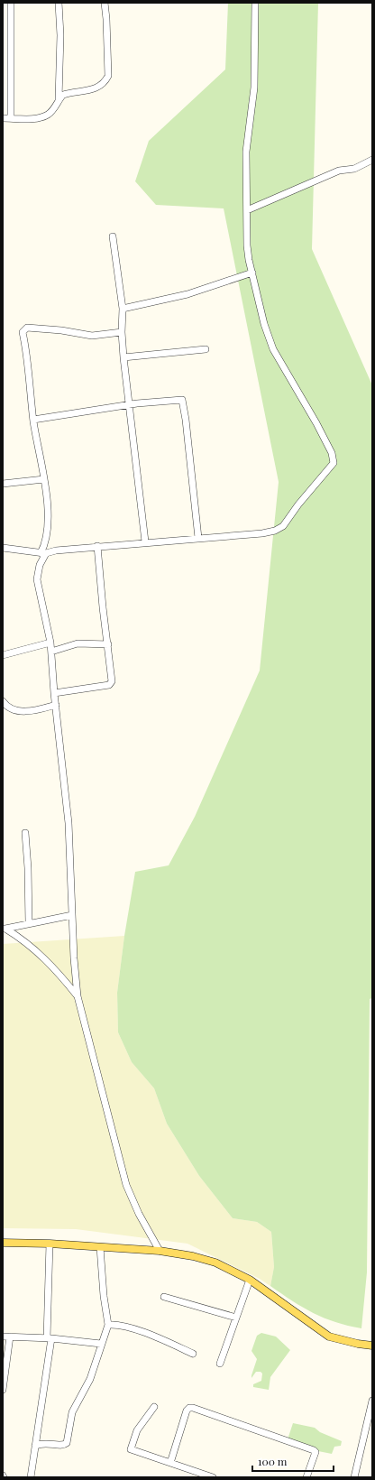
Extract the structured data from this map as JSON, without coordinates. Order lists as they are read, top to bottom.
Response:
{
  "scale_bar": "100 m"
}
